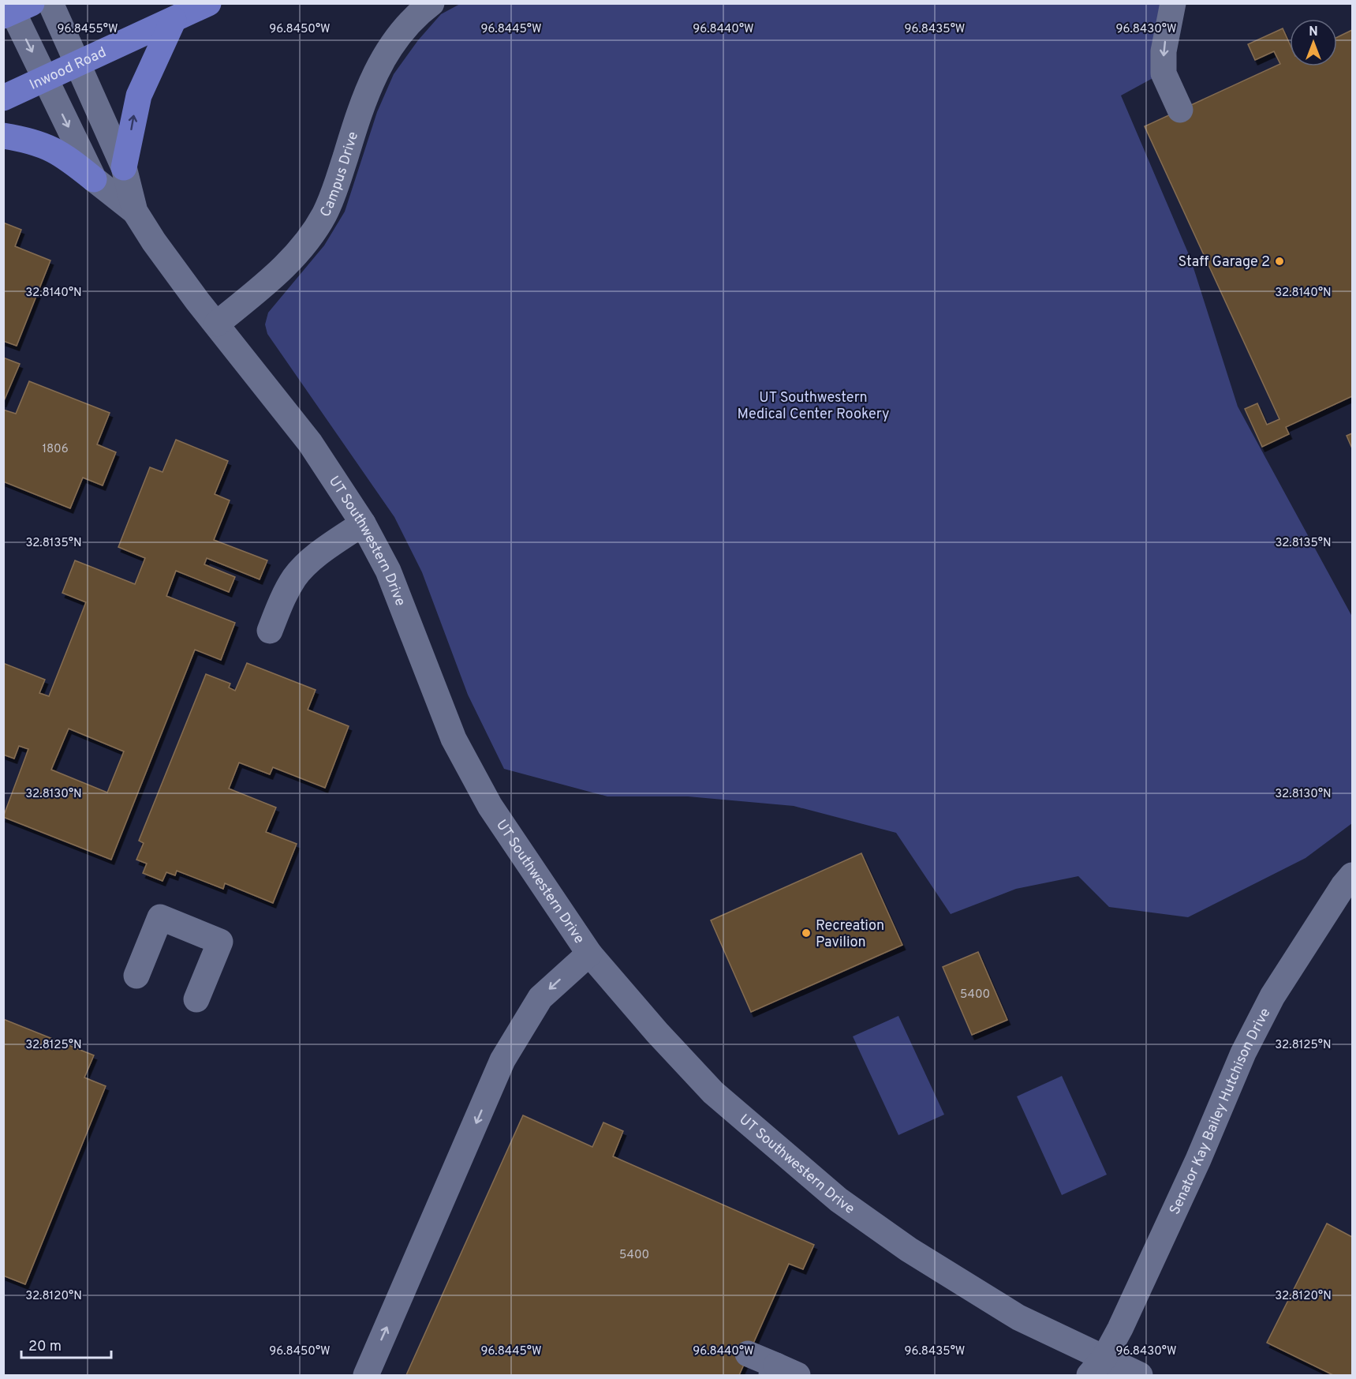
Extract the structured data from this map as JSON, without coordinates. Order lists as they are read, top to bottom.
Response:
{
  "streets": {
    "main road": ["Inwood Road"],
    "street": ["Campus Drive", "UT Southwestern Drive", "Senator Kay Bailey Hutchison Drive"]
  },
  "crossings": [
    ["Inwood Road", "UT Southwestern Drive"],
    ["Campus Drive", "UT Southwestern Drive"],
    ["UT Southwestern Drive", "Senator Kay Bailey Hutchison Drive"]
  ],
  "parks": ["UT Southwestern Medical Center Rookery"],
  "places": ["Staff Garage 2", "Recreation Pavilion"],
  "house_numbers": ["1806", "5400", "5400"],
  "scale_bar": "20 m",
  "north": "top",
  "coordinates": [
    "96.8455°W",
    "96.8450°W",
    "96.8445°W",
    "96.8440°W",
    "96.8435°W",
    "96.8430°W",
    "32.8140°N",
    "32.8135°N",
    "32.8130°N",
    "32.8125°N",
    "32.8120°N"
  ]
}
